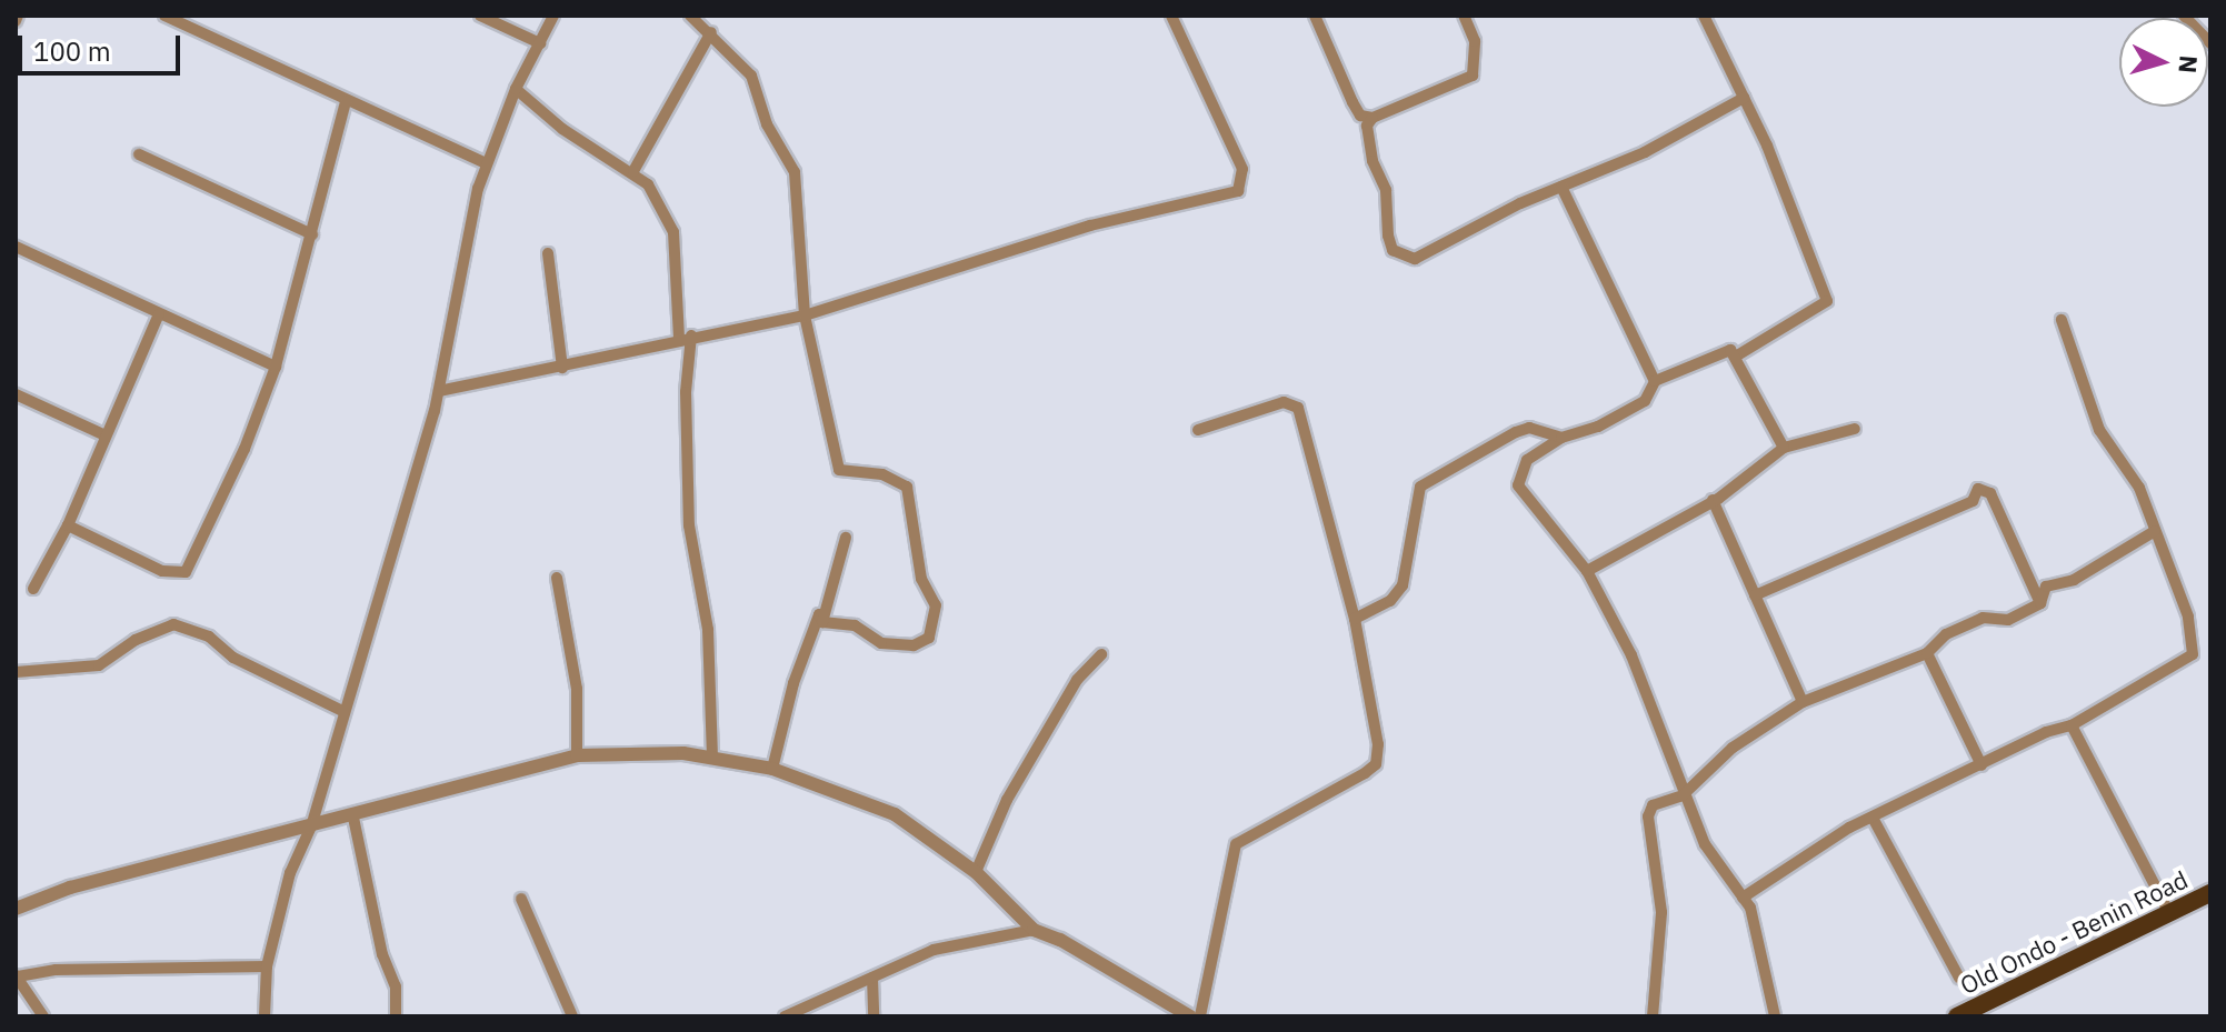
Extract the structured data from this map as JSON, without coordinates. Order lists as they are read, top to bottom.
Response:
{
  "streets": {
    "main road": ["Old Ondo - Benin Road"]
  },
  "scale_bar": "100 m",
  "north": "right"
}
